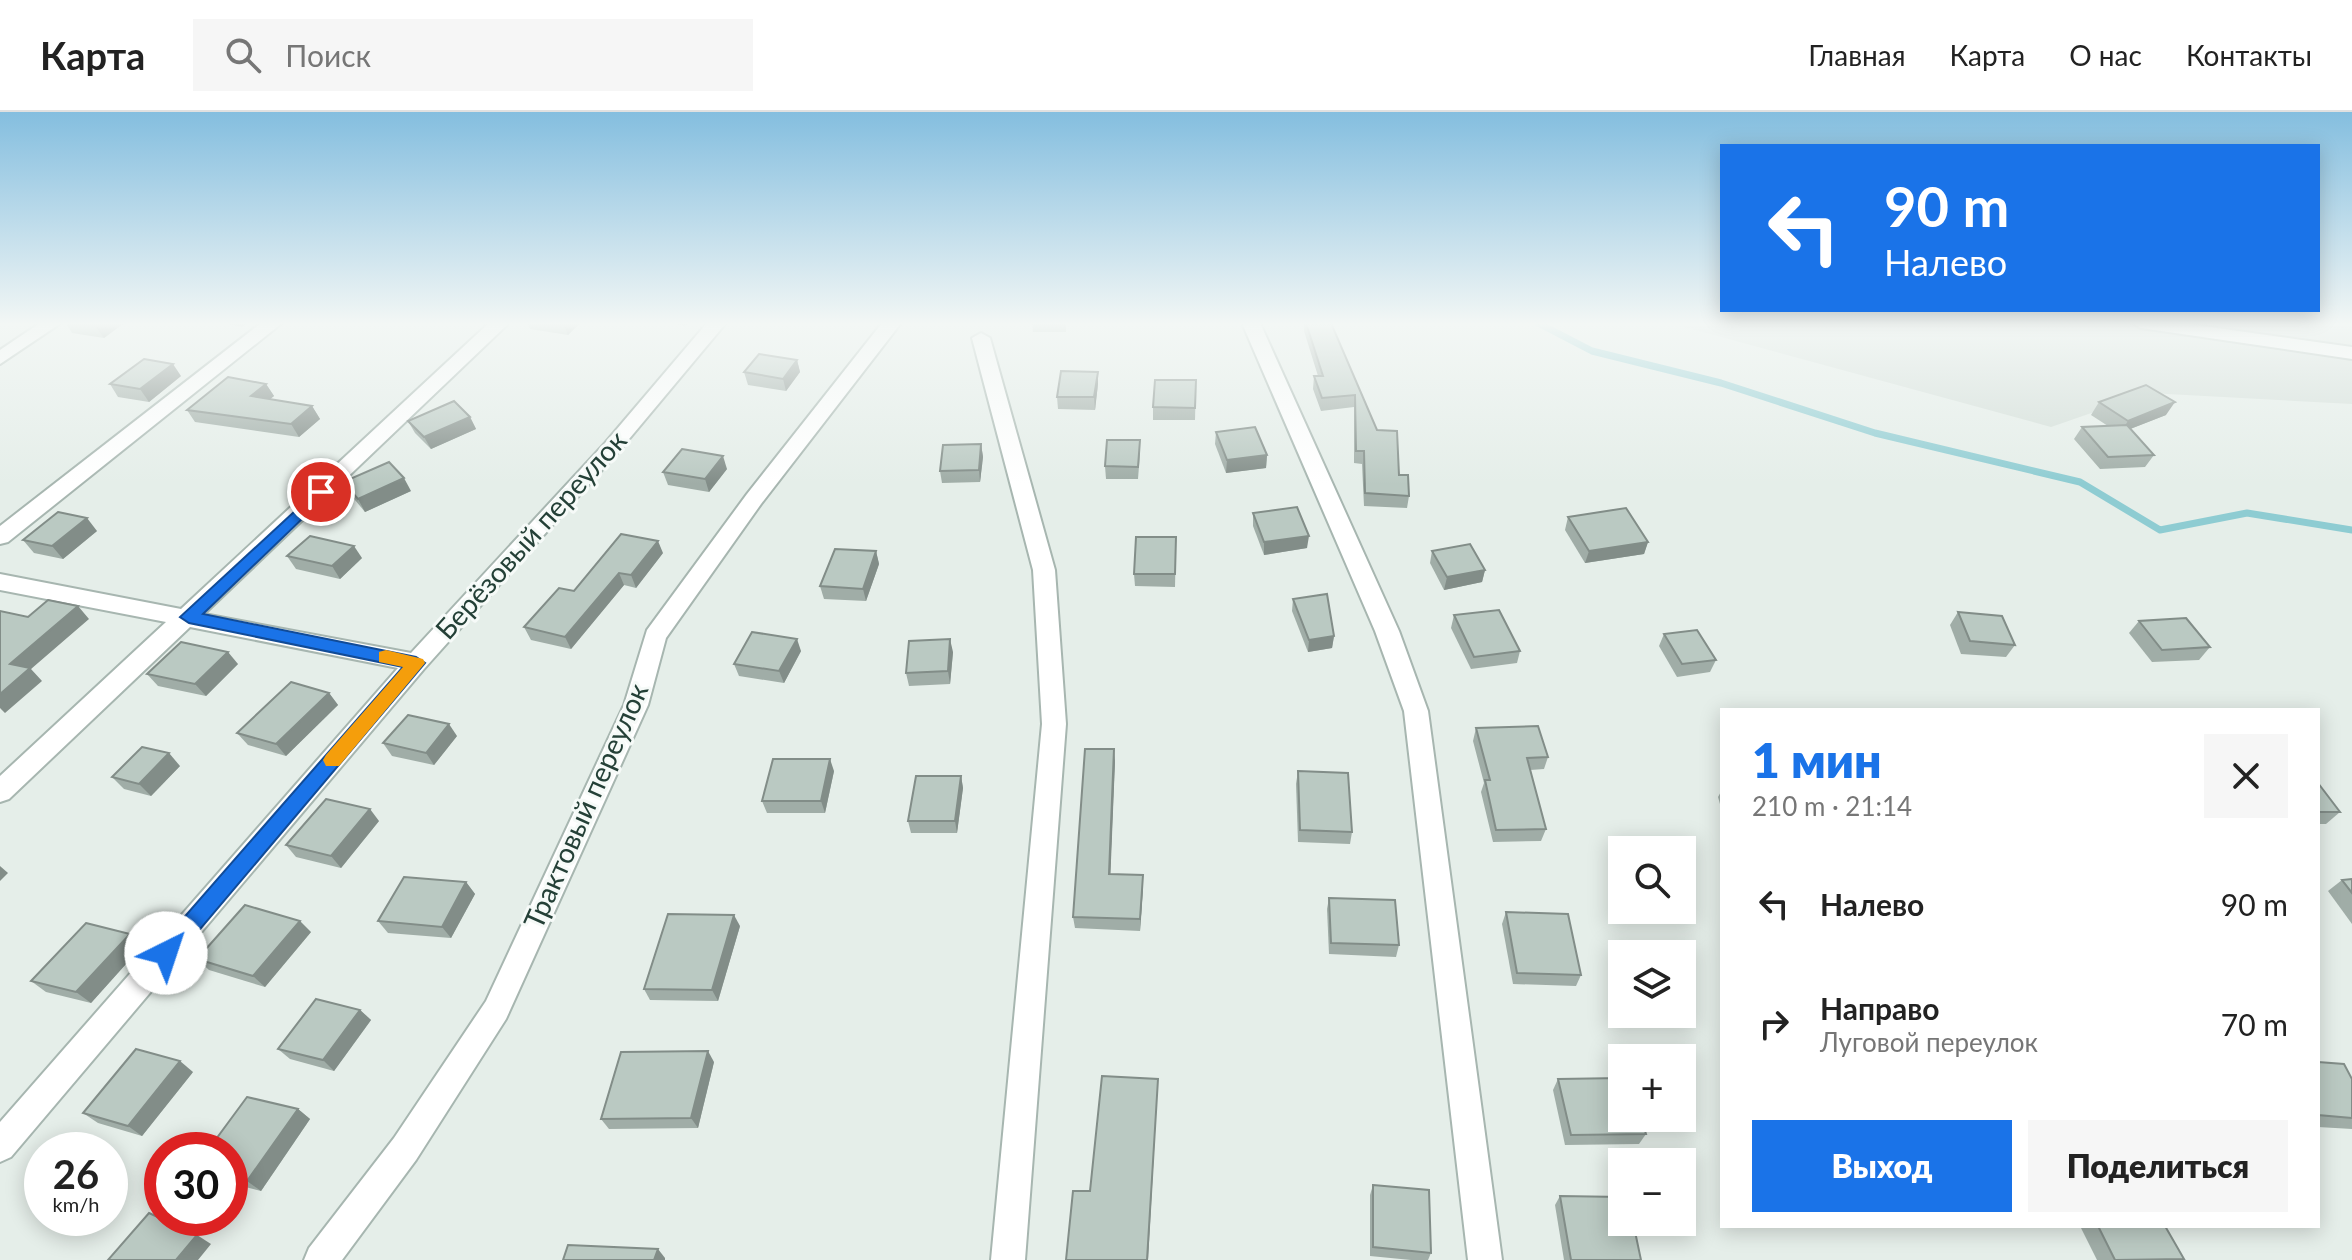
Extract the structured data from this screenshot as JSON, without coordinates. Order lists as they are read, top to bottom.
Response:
{
  "streets": {
    "street": ["Берёзовый переулок", "Трактовый переулок"]
  },
  "page": {
    "header": "Карта",
    "search": "Поиск",
    "nav": [
      "Главная",
      "Карта",
      "О нас",
      "Контакты"
    ],
    "turn": ["90 m", "Налево"],
    "heading": ["1 мин", "210 m · 21:14"],
    "map_buttons": ["+", "−"],
    "list": [
      {
        "name": "Налево",
        "value": "90 m"
      },
      {
        "name": "Направо",
        "note": "Луговой переулок",
        "value": "70 m"
      }
    ],
    "buttons": ["Выход", "Поделиться"],
    "speed": "26 km/h",
    "limit": "30"
  }
}
